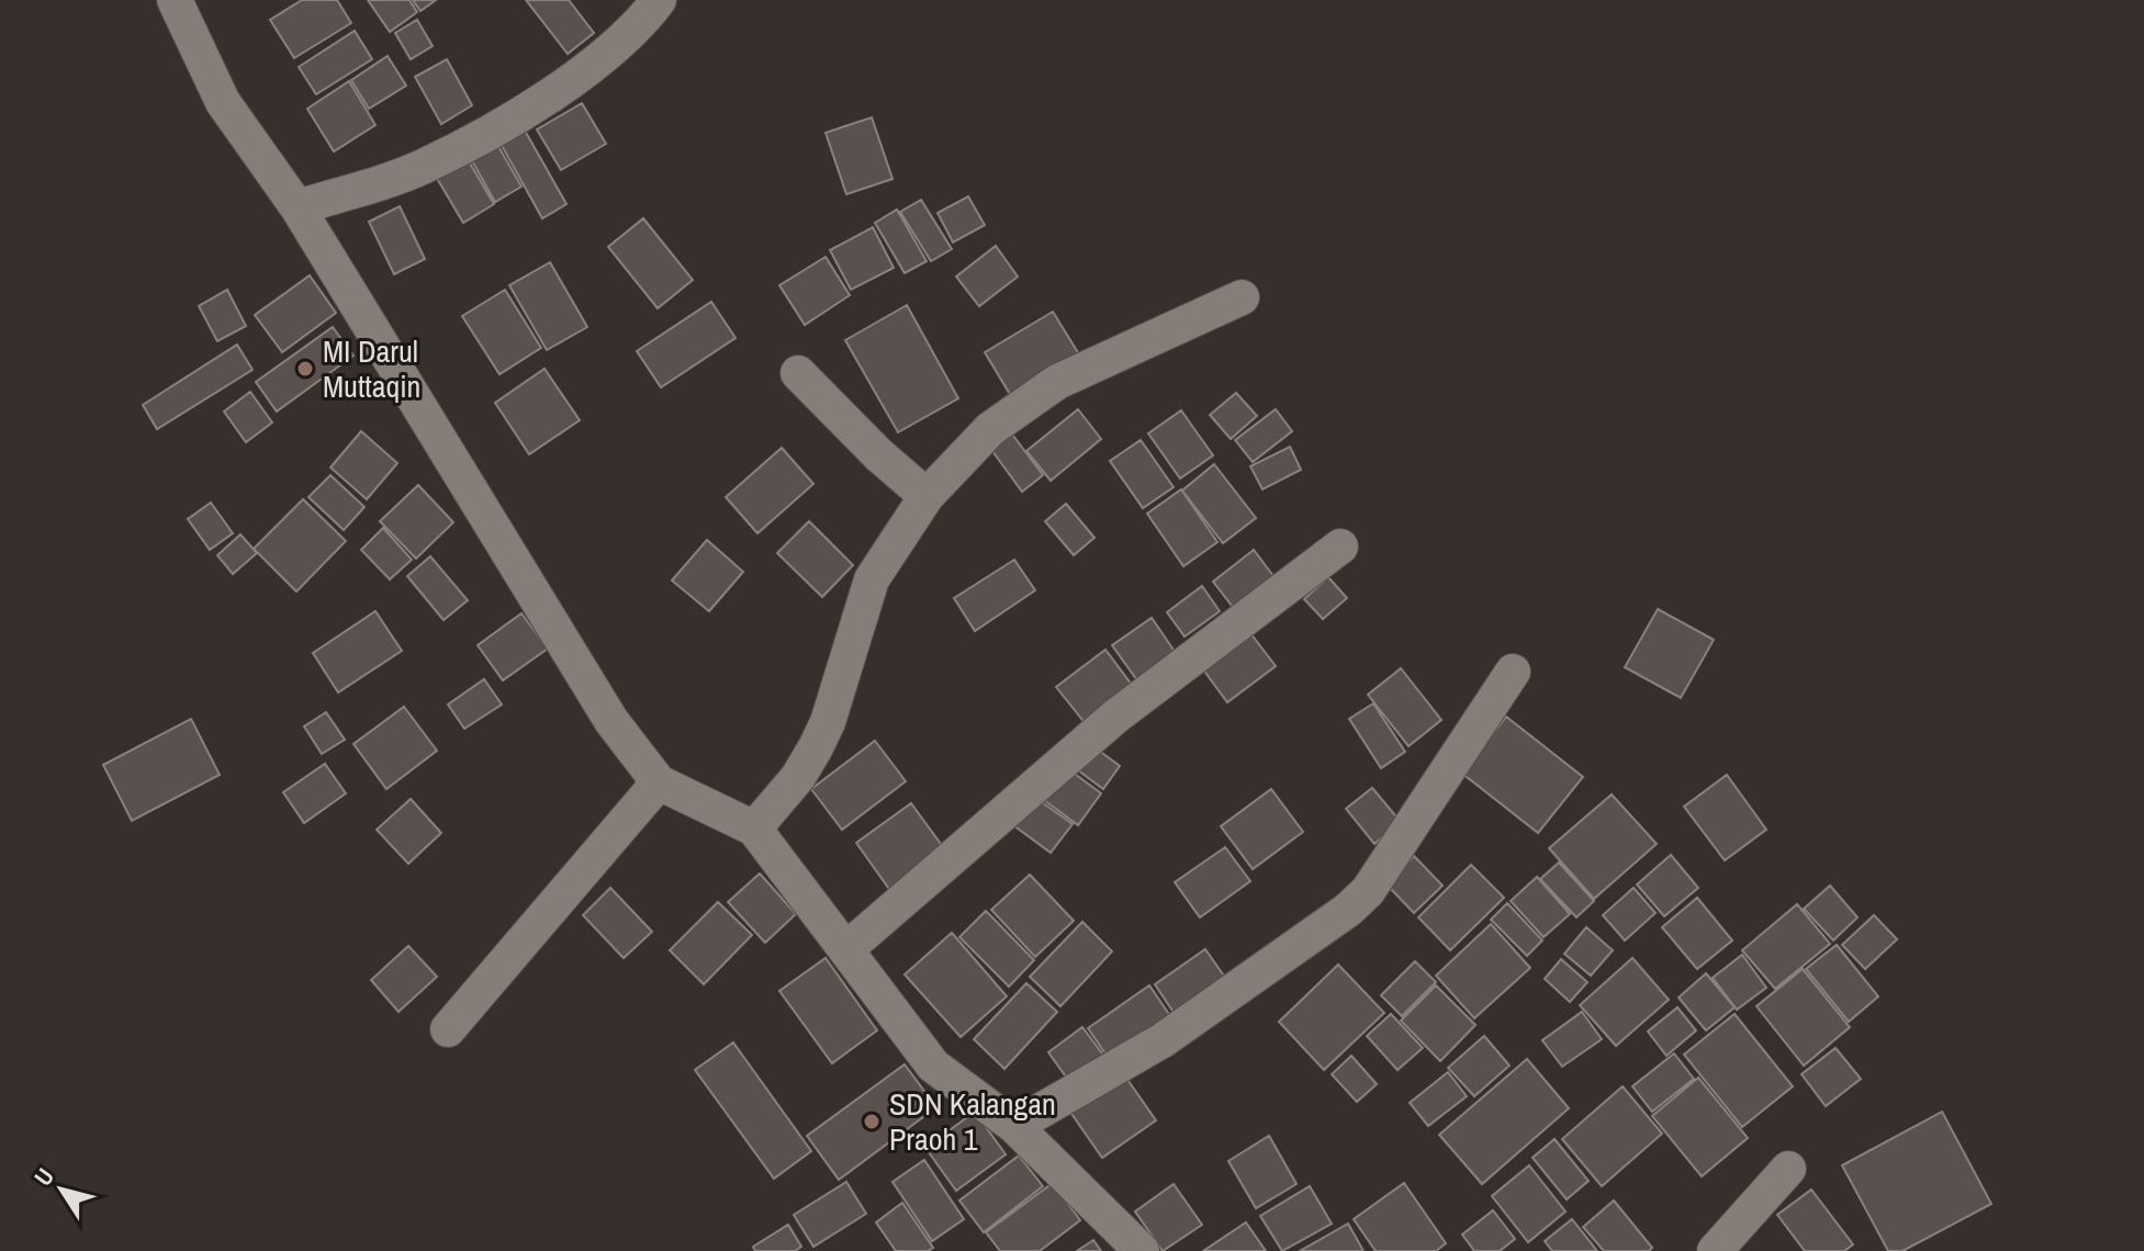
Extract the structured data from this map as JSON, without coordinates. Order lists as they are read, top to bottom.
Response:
{
  "places": ["MI Darul Muttaqin", "SDN Kalangan Praoh 1"],
  "north": "top left"
}
